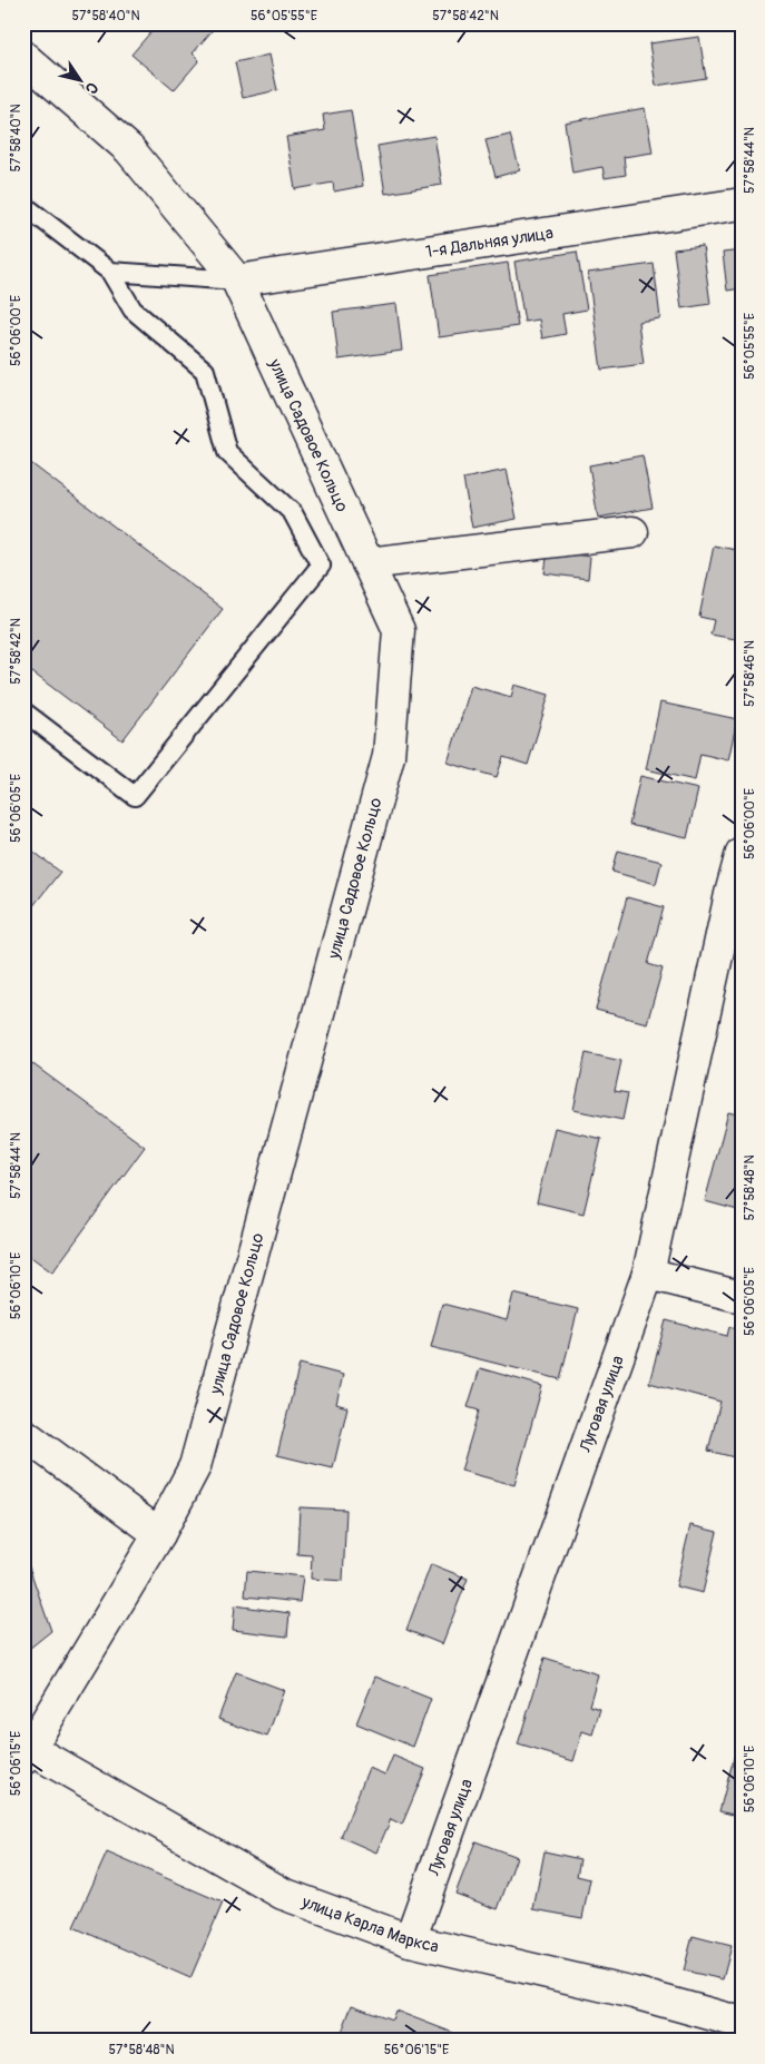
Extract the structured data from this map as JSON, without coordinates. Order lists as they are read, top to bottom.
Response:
{
  "streets": {
    "street": [
      "1-я Дальняя улица",
      "улица Садовое Кольцо",
      "Луговая улица",
      "улица Карла Маркса"
    ]
  },
  "crossings": [
    ["1-я Дальняя улица", "улица Садовое Кольцо"],
    ["улица Садовое Кольцо", "улица Карла Маркса"],
    ["Луговая улица", "улица Карла Маркса"]
  ],
  "north": "bottom right",
  "coordinates": [
    "57°58'40\"N",
    "56°05'55\"E",
    "57°58'42\"N",
    "57°58'44\"N",
    "56°06'00\"E",
    "57°58'46\"N",
    "56°06'05\"E",
    "57°58'48\"N",
    "56°06'10\"E",
    "56°06'15\"E"
  ]
}
